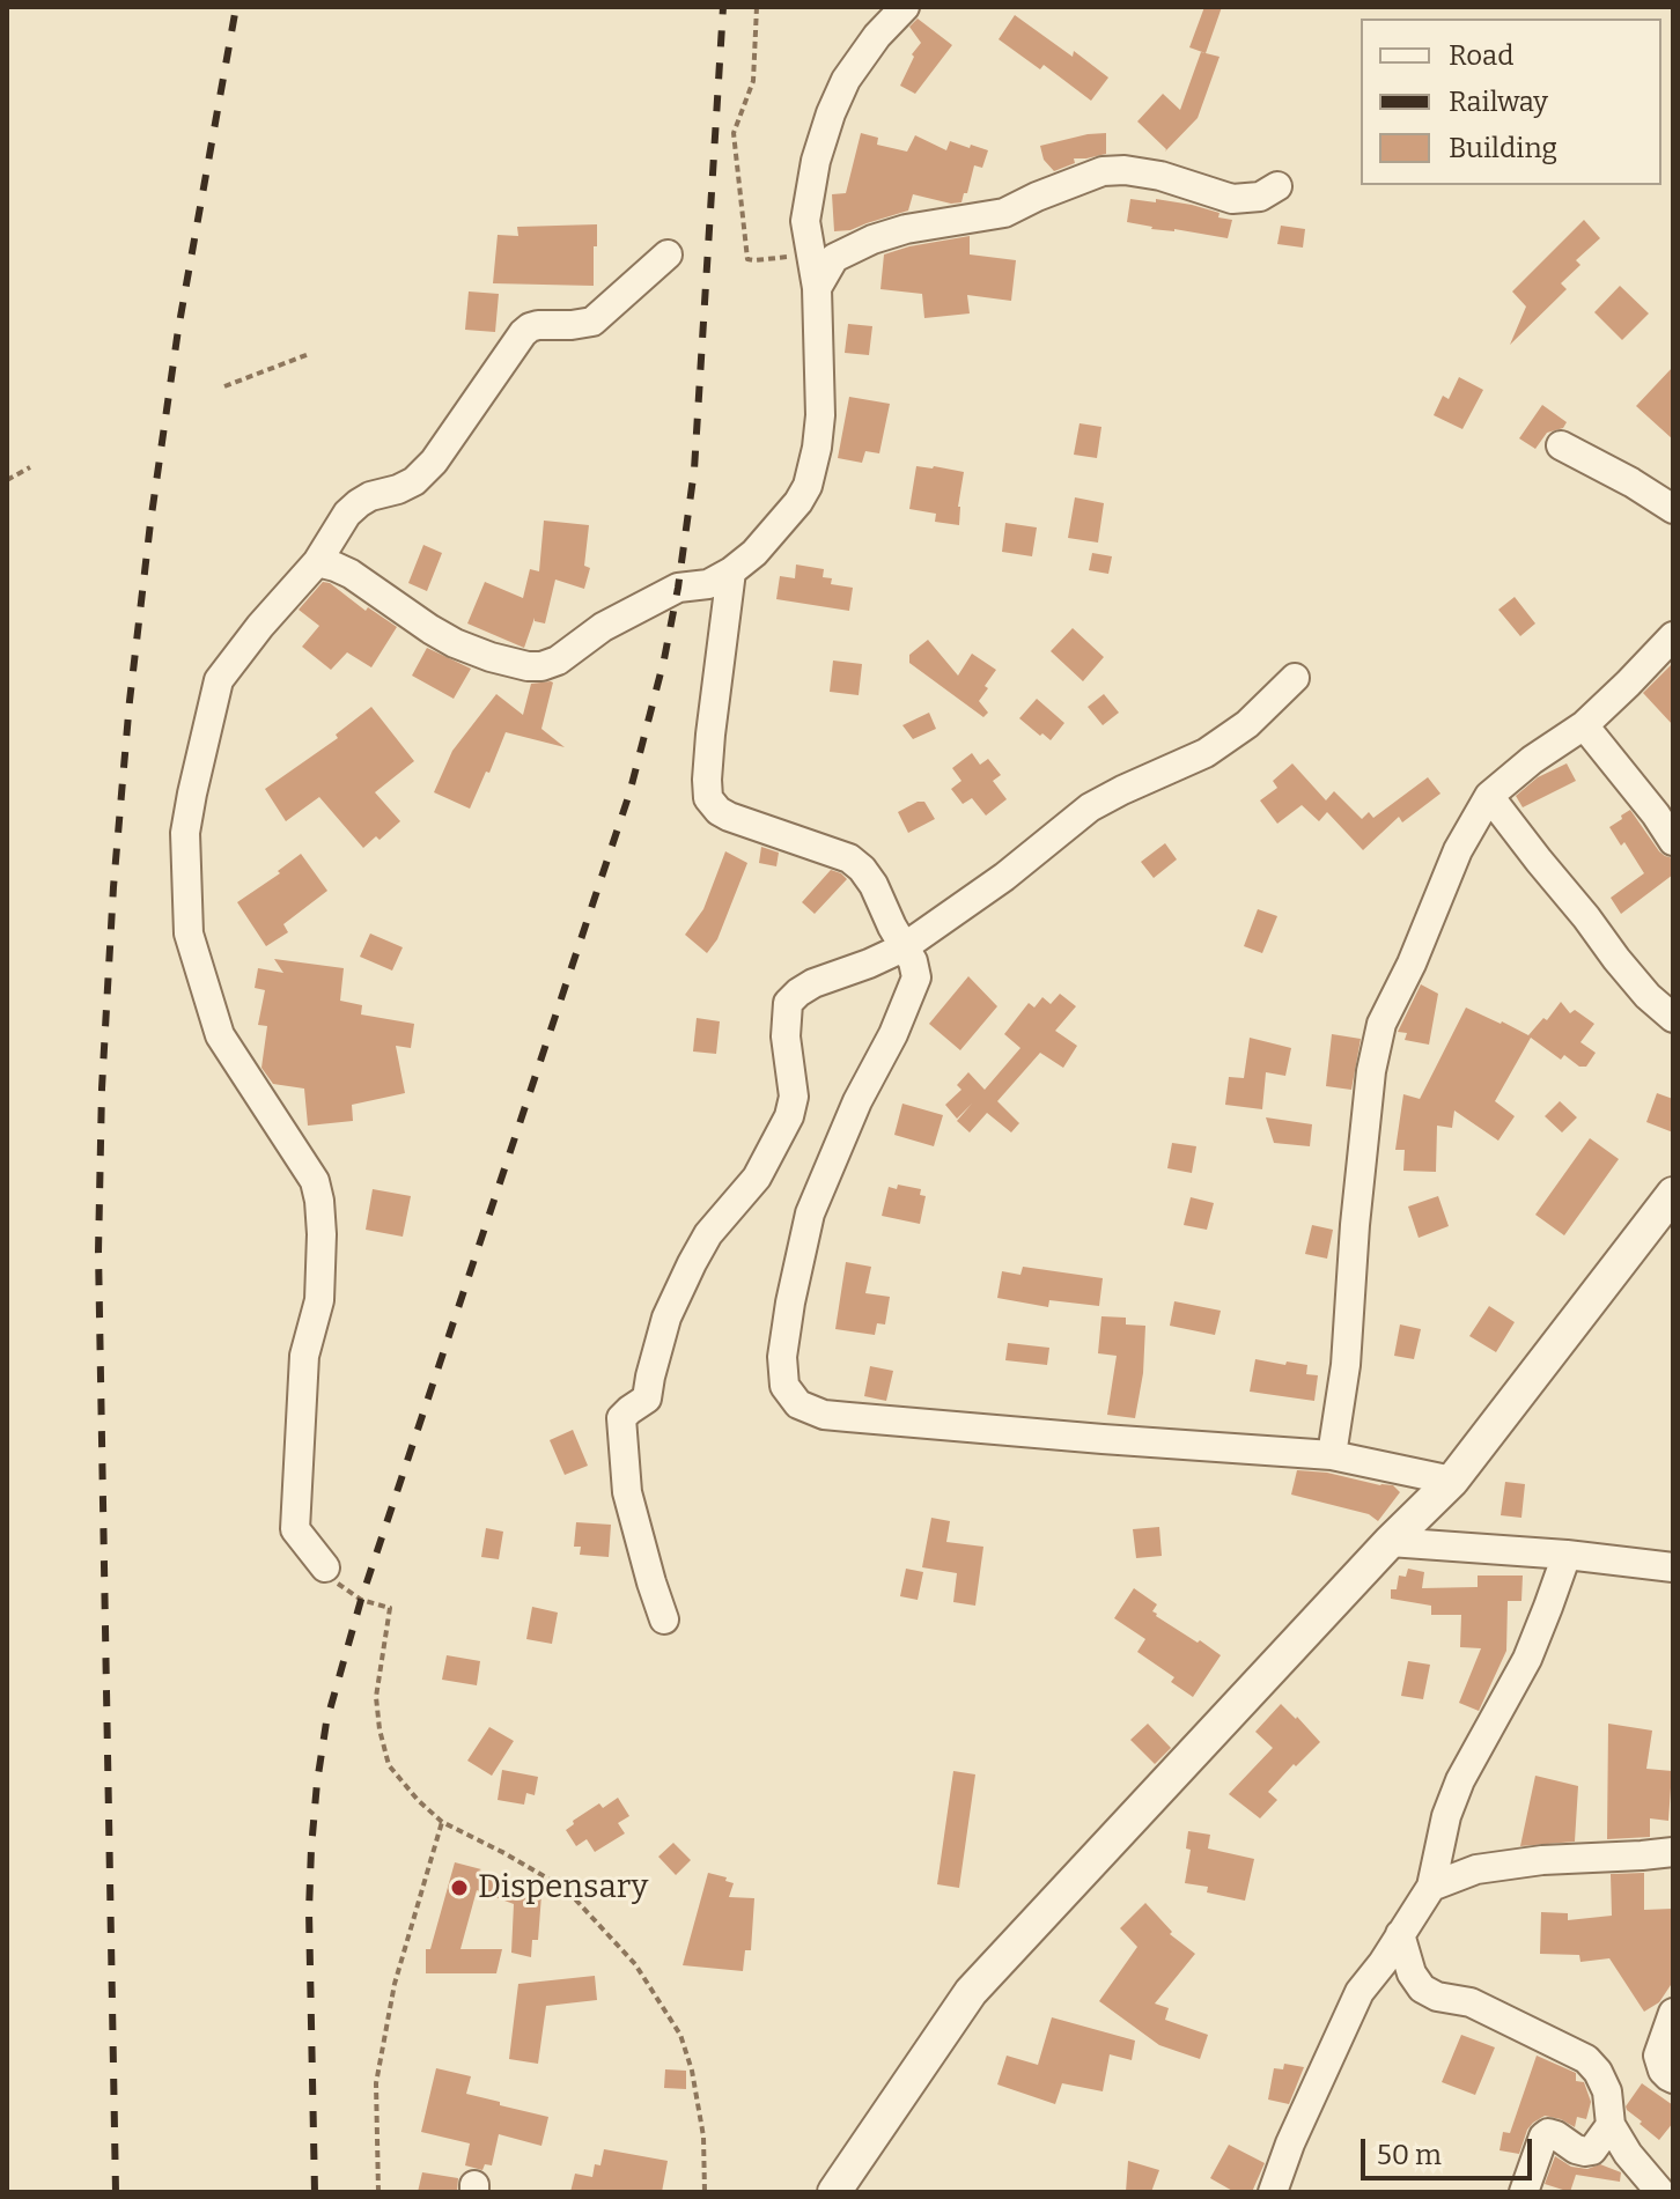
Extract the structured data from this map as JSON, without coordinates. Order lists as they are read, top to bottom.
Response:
{
  "places": ["Dispensary"],
  "legend": ["Road", "Railway", "Building"],
  "scale_bar": "50 m"
}
